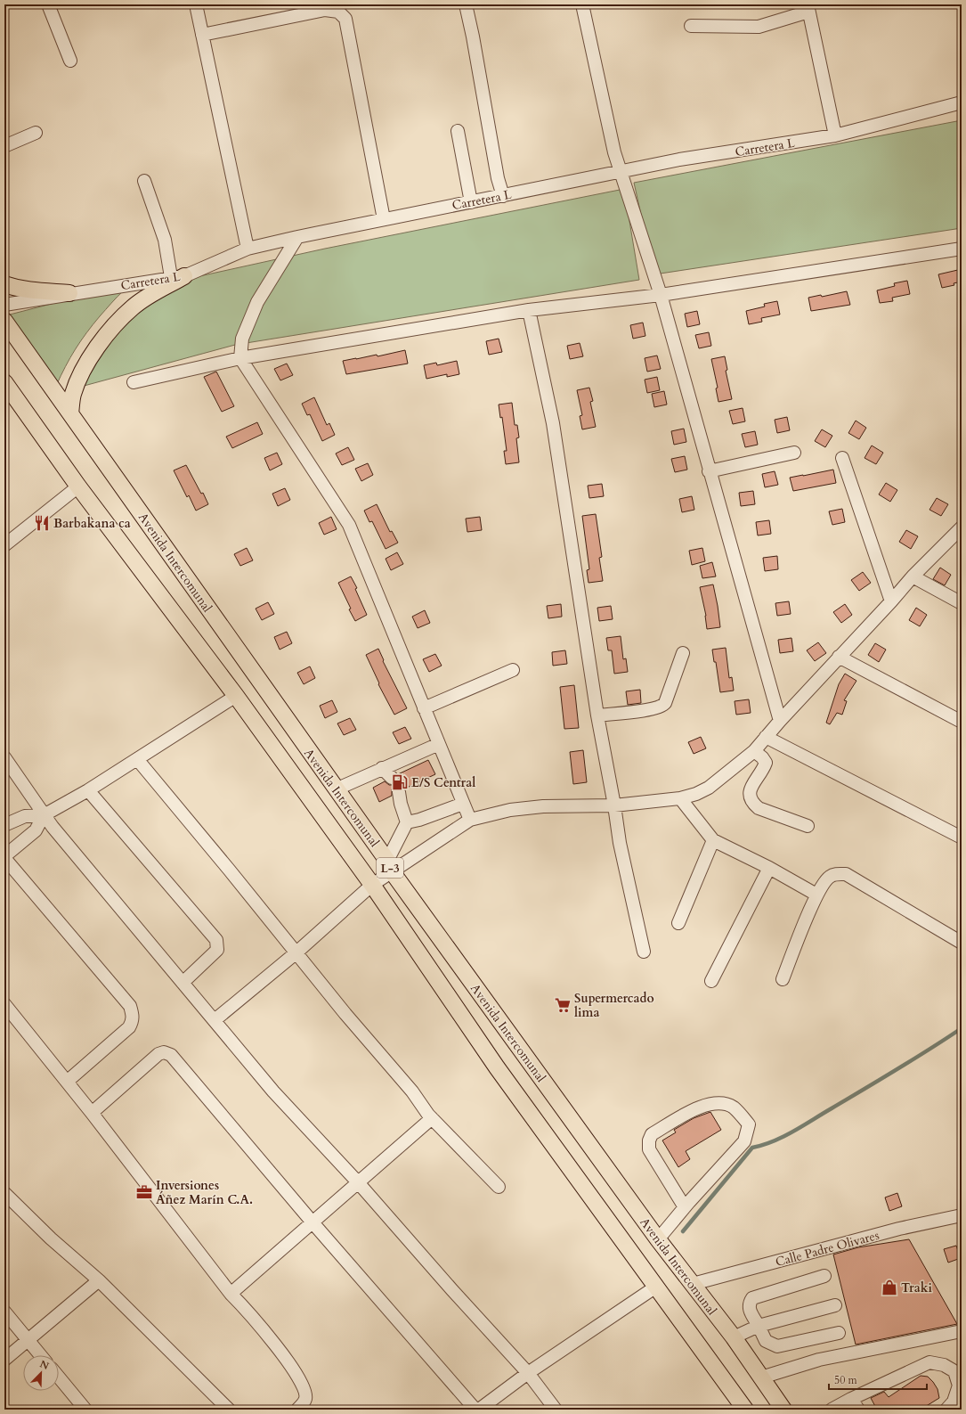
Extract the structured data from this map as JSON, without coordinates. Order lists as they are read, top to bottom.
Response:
{
  "streets": {
    "main road": ["Avenida Intercomunal", "L-3"],
    "street": ["Carretera L", "Calle Padre Olivares"]
  },
  "crossings": [
    ["Avenida Intercomunal", "Calle Padre Olivares"]
  ],
  "places": {
    "restaurant": ["Barbakana ca"],
    "fuel station": ["E/S Central"],
    "supermarket": ["Supermercado lima"],
    "office": ["Inversiones Áñez Marín C.A."],
    "shop": ["Traki"]
  },
  "scale_bar": "50 m",
  "north": "top right"
}
